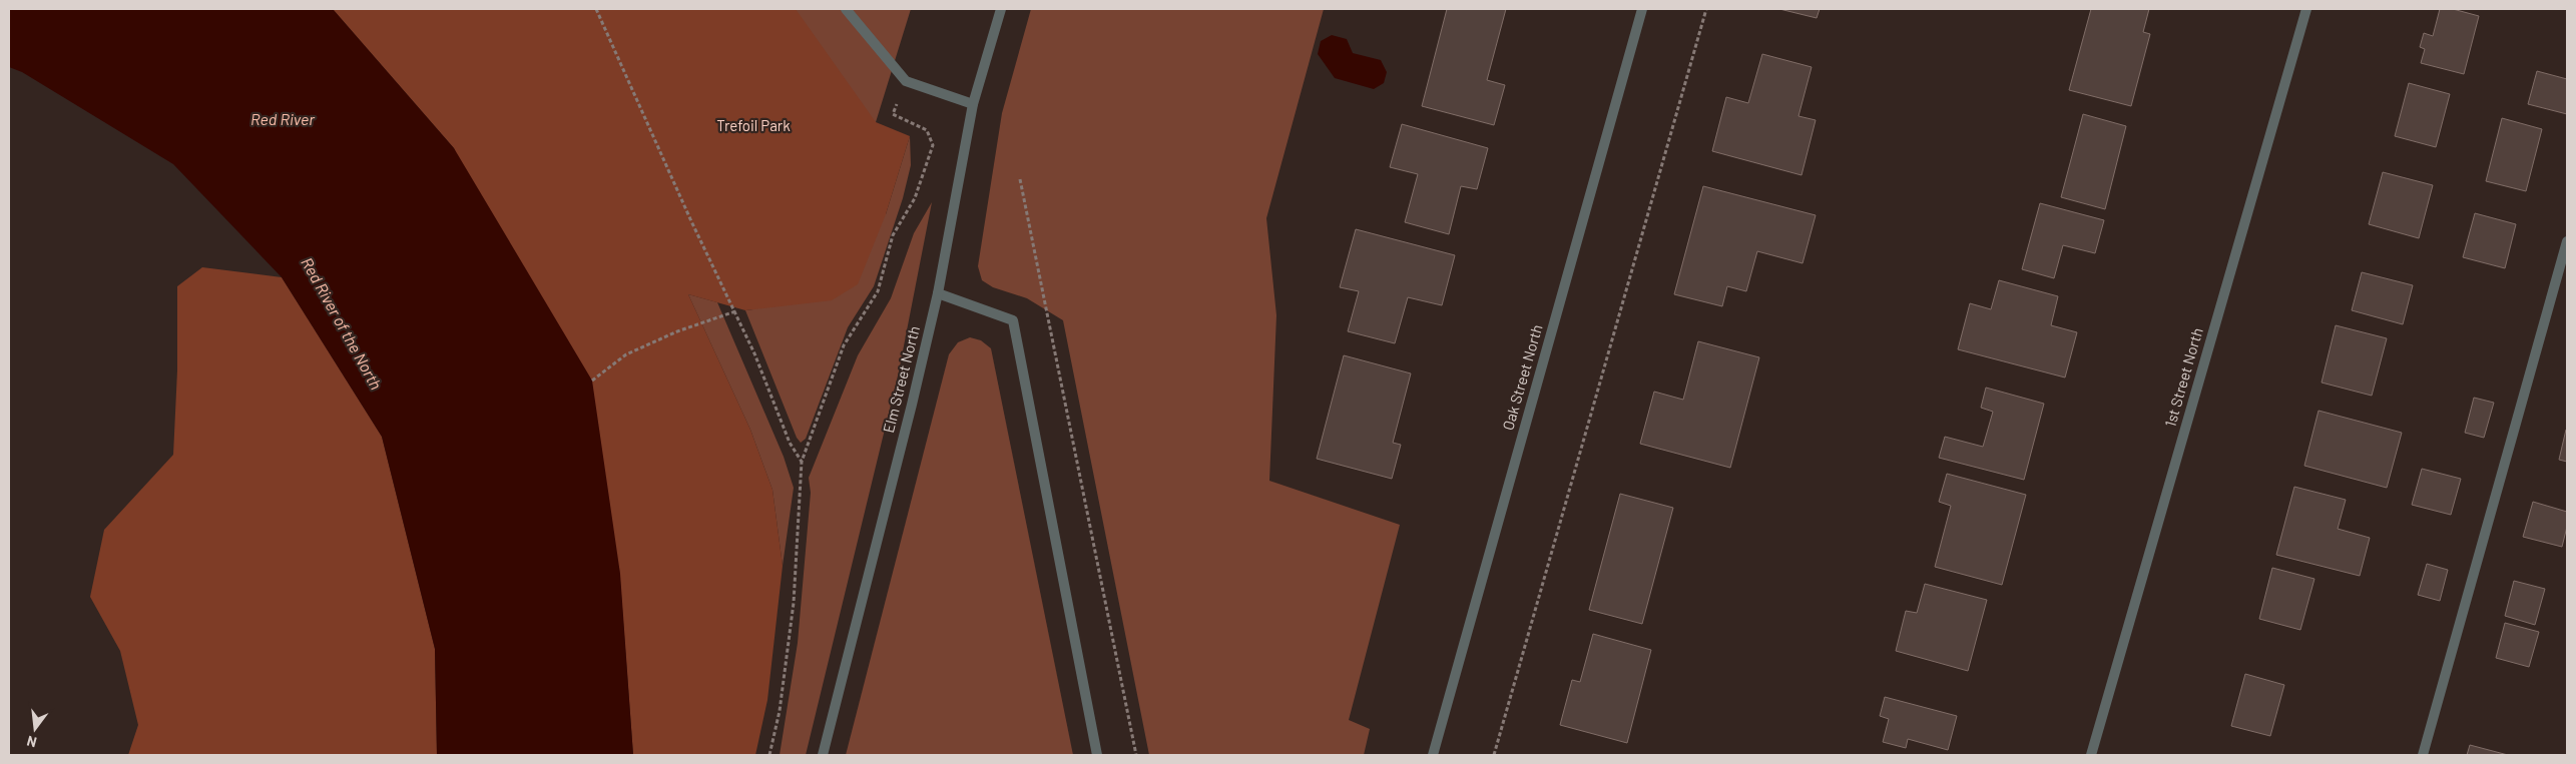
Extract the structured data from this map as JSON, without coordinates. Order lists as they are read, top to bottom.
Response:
{
  "streets": {
    "street": ["Oak Street North", "1st Street North", "Elm Street North"]
  },
  "water": ["Red River", "Red River of the North"],
  "parks": ["Trefoil Park"],
  "north": "bottom"
}
